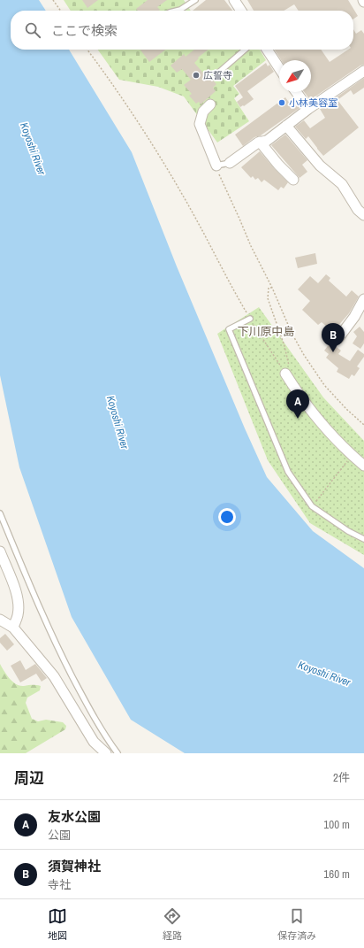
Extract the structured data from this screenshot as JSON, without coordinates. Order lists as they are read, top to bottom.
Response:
{
  "districts": ["下川原中島"],
  "water": ["Koyoshi River"],
  "places": ["広誓寺", "小林美容室"],
  "north": "bottom left",
  "page": {
    "search": "ここで検索",
    "pins": ["B", "A"],
    "heading": ["周辺", "2件"],
    "list": [
      {
        "mark": "A",
        "name": "友水公園",
        "note": "公園",
        "value": "100 m"
      },
      {
        "mark": "B",
        "name": "須賀神社",
        "note": "寺社",
        "value": "160 m"
      }
    ],
    "nav": ["地図", "経路", "保存済み"]
  }
}
